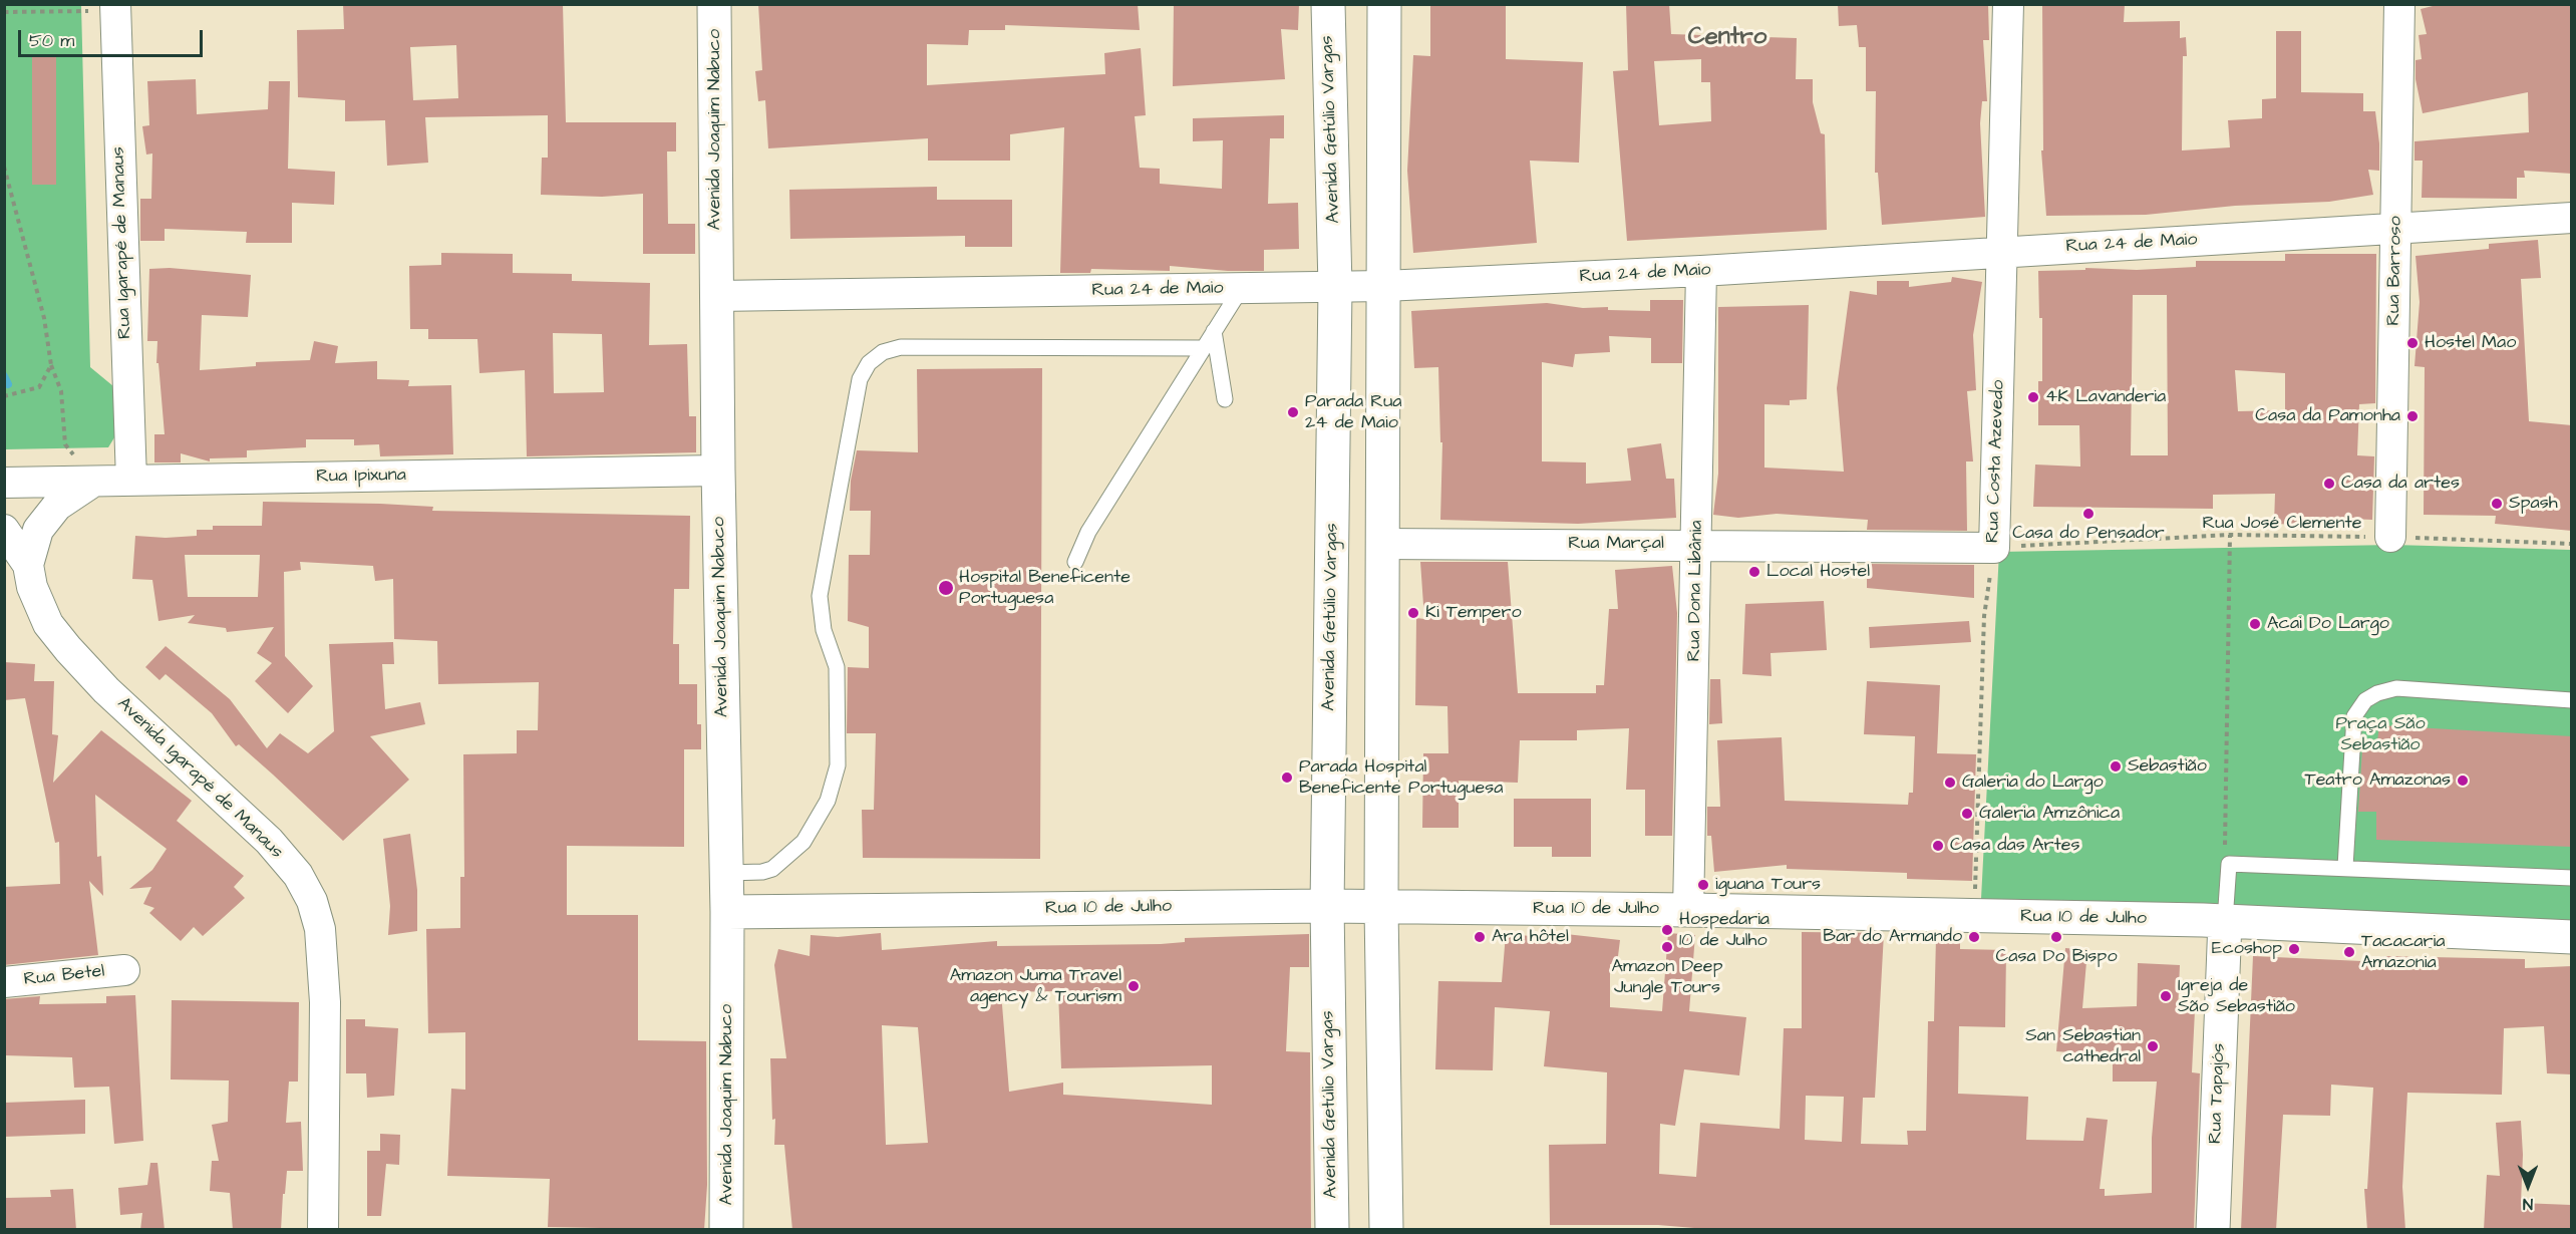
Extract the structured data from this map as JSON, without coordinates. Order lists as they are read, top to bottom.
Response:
{
  "streets": {
    "main road": [
      "Avenida Joaquim Nabuco",
      "Avenida Getúlio Vargas",
      "Rua 10 de Julho",
      "Rua Tapajós"
    ],
    "street": [
      "Rua Igarapé de Manaus",
      "Rua 24 de Maio",
      "Rua Barroso",
      "Rua Costa Azevedo",
      "Rua Ipixuna",
      "Rua Marçal",
      "Rua Dona Libânia",
      "Avenida Igarapé de Manaus",
      "Rua Betel"
    ],
    "path": ["Rua José Clemente"]
  },
  "crossings": [
    ["Avenida Joaquim Nabuco", "Rua 24 de Maio"],
    ["Avenida Joaquim Nabuco", "Rua Ipixuna"],
    ["Avenida Joaquim Nabuco", "Rua 10 de Julho"],
    ["Avenida Getúlio Vargas", "Rua 24 de Maio"],
    ["Avenida Getúlio Vargas", "Rua 10 de Julho"],
    ["Rua Igarapé de Manaus", "Rua Ipixuna"],
    ["Rua 24 de Maio", "Rua Barroso"],
    ["Rua 24 de Maio", "Rua Costa Azevedo"],
    ["Rua 24 de Maio", "Rua Dona Libânia"],
    ["Rua Barroso", "Rua José Clemente"],
    ["Rua Costa Azevedo", "Rua José Clemente"],
    ["Rua Costa Azevedo", "Rua Marçal"],
    ["Rua Costa Azevedo", "Rua 10 de Julho"],
    ["Rua José Clemente", "Rua Marçal"],
    ["Rua Marçal", "Rua Dona Libânia"],
    ["Rua Dona Libânia", "Rua 10 de Julho"],
    ["Rua 10 de Julho", "Rua Tapajós"]
  ],
  "districts": ["Centro"],
  "parks": ["Praça São Sebastião"],
  "places": [
    "Hostel Mao",
    "4K Lavanderia",
    "Parada Rua 24 de Maio",
    "Casa da Pamonha",
    "Casa da artes",
    "Spash",
    "Casa do Pensador",
    "Local Hostel",
    "Hospital Beneficente Portuguesa",
    "Ki Tempero",
    "Acai Do Largo",
    "Sebastião",
    "Parada Hospital Beneficente Portuguesa",
    "Teatro Amazonas",
    "Galeria do Largo",
    "Galeria Amzônica",
    "Casa das Artes",
    "iguana Tours",
    "Hospedaria 10 de Julho",
    "Ara hôtel",
    "Bar do Armando",
    "Casa Do Bispo",
    "Amazon Deep Jungle Tours",
    "Ecoshop",
    "Tacacaria Amazonia",
    "Amazon Juma Travel agency & Tourism",
    "Igreja de São Sebastião",
    "San Sebastian cathedral"
  ],
  "scale_bar": "50 m",
  "north": "bottom"
}
